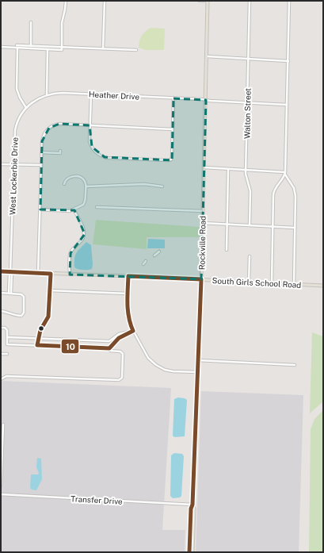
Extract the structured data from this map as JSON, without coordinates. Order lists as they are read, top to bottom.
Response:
{
  "streets": {
    "main road": ["Rockville Road", "South Girls School Road"],
    "street": [
      "Heather Drive",
      "Walton Street",
      "West Lockerbie Drive",
      "Transfer Drive"
    ]
  },
  "crossings": [
    ["Heather Drive", "Walton Street"],
    ["Heather Drive", "West Lockerbie Drive"],
    ["Heather Drive", "Rockville Road"],
    ["West Lockerbie Drive", "South Girls School Road"],
    ["Rockville Road", "South Girls School Road"],
    ["Rockville Road", "Transfer Drive"]
  ],
  "lines": ["transit line 10"]
}
